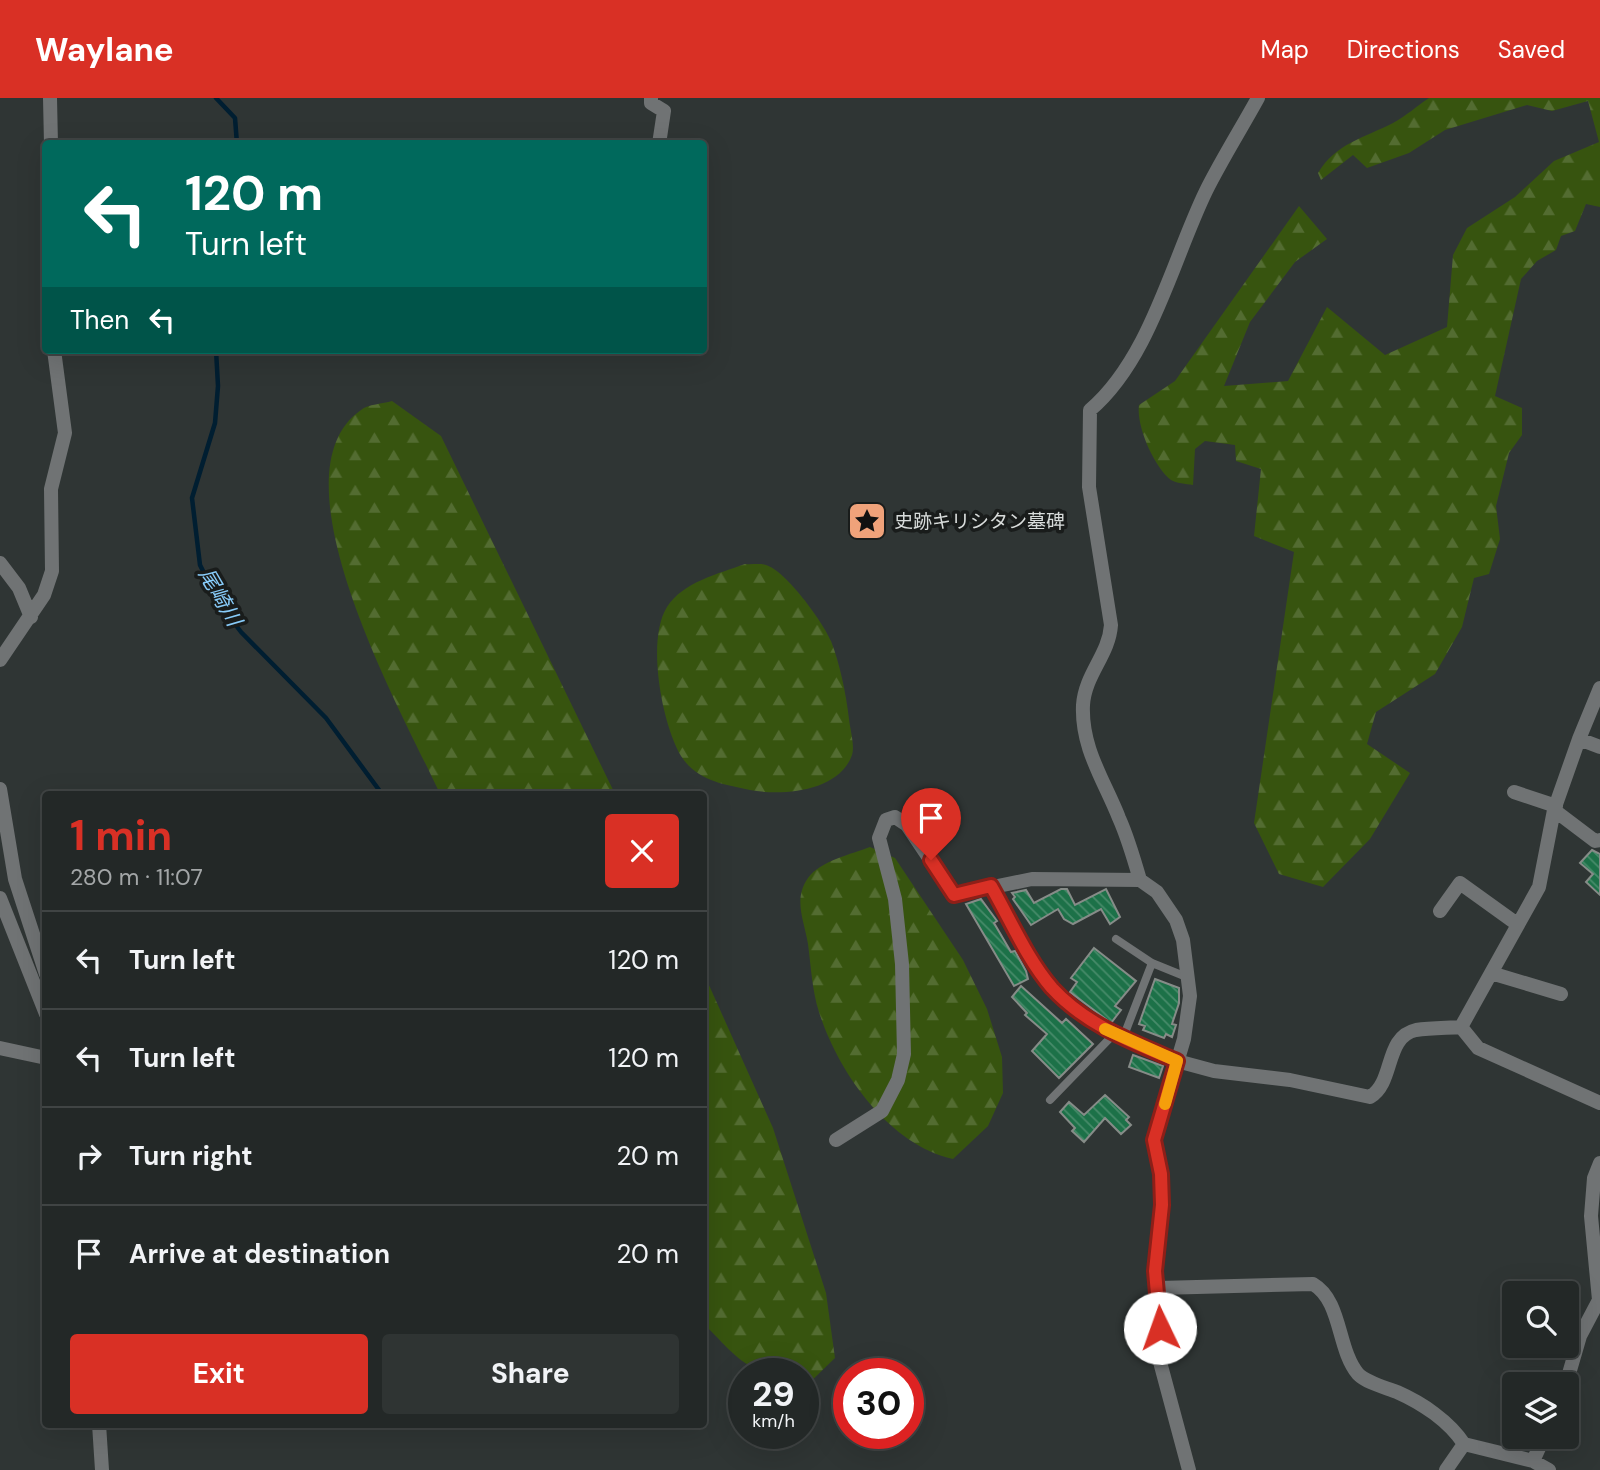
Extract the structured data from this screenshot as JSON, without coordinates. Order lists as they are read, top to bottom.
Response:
{
  "water": ["尾崎川"],
  "places": {
    "place": ["史跡キリシタン墓碑"]
  },
  "page": {
    "header": "Waylane",
    "nav": ["Map", "Directions", "Saved"],
    "turn": ["120 m", "Turn left"],
    "then": "Then",
    "heading": ["1 min", "280 m · 11:07"],
    "list": [
      {
        "name": "Turn left",
        "value": "120 m"
      },
      {
        "name": "Turn left",
        "value": "120 m"
      },
      {
        "name": "Turn right",
        "value": "20 m"
      },
      {
        "name": "Arrive at destination",
        "value": "20 m"
      }
    ],
    "buttons": ["Exit", "Share"],
    "speed": "29 km/h",
    "limit": "30"
  }
}
